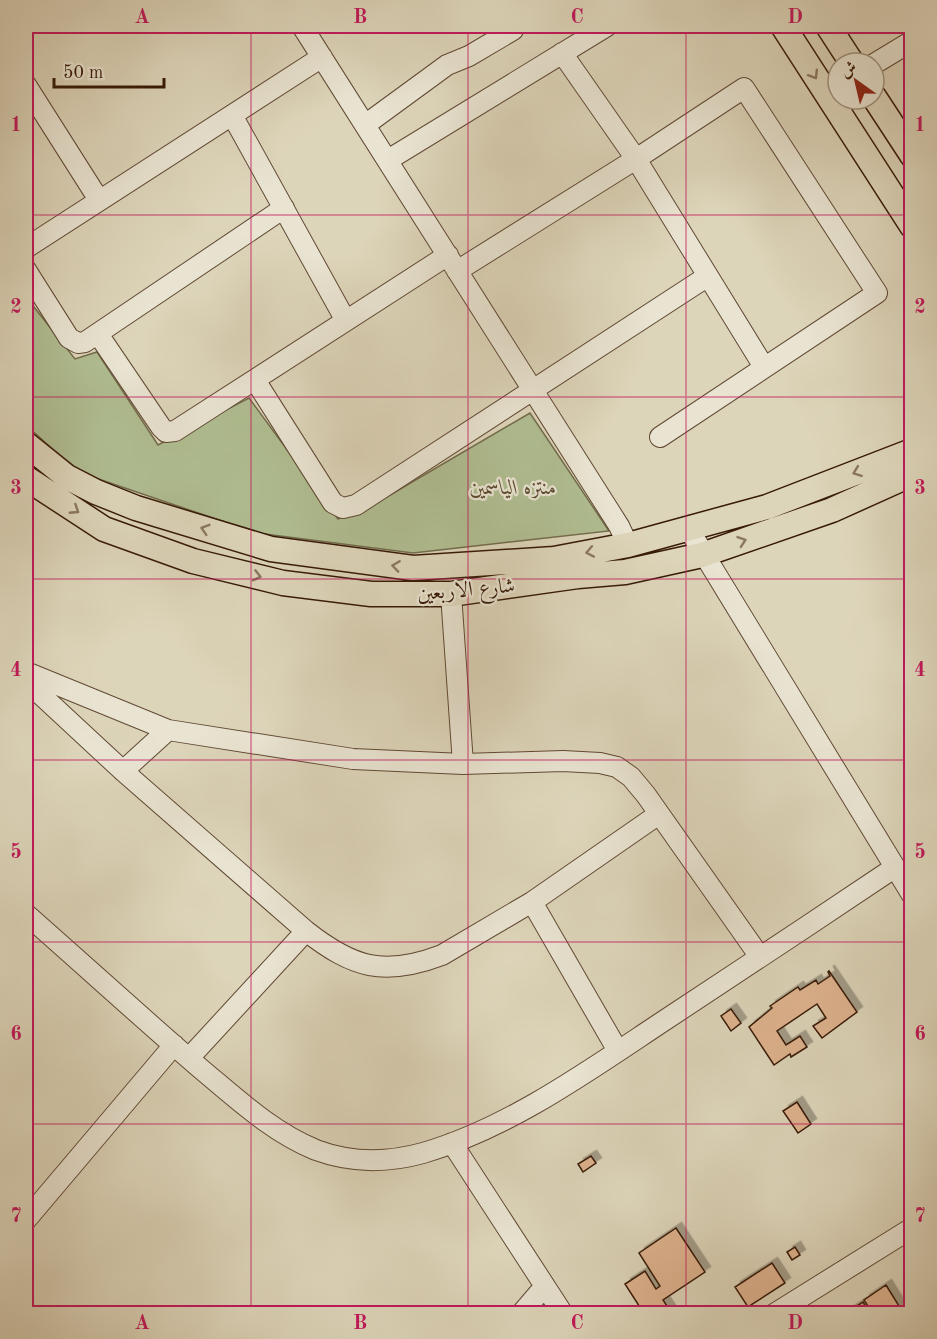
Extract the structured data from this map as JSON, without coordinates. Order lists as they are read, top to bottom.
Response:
{
  "streets": {
    "main road": ["شارع الاربعين"]
  },
  "parks": ["منتزه الياسمين"],
  "scale_bar": "50 m",
  "north": "top left",
  "grid": {
    "columns": [
      "A",
      "B",
      "C",
      "D"
    ],
    "rows": [
      "1",
      "2",
      "3",
      "4",
      "5",
      "6",
      "7"
    ]
  }
}
